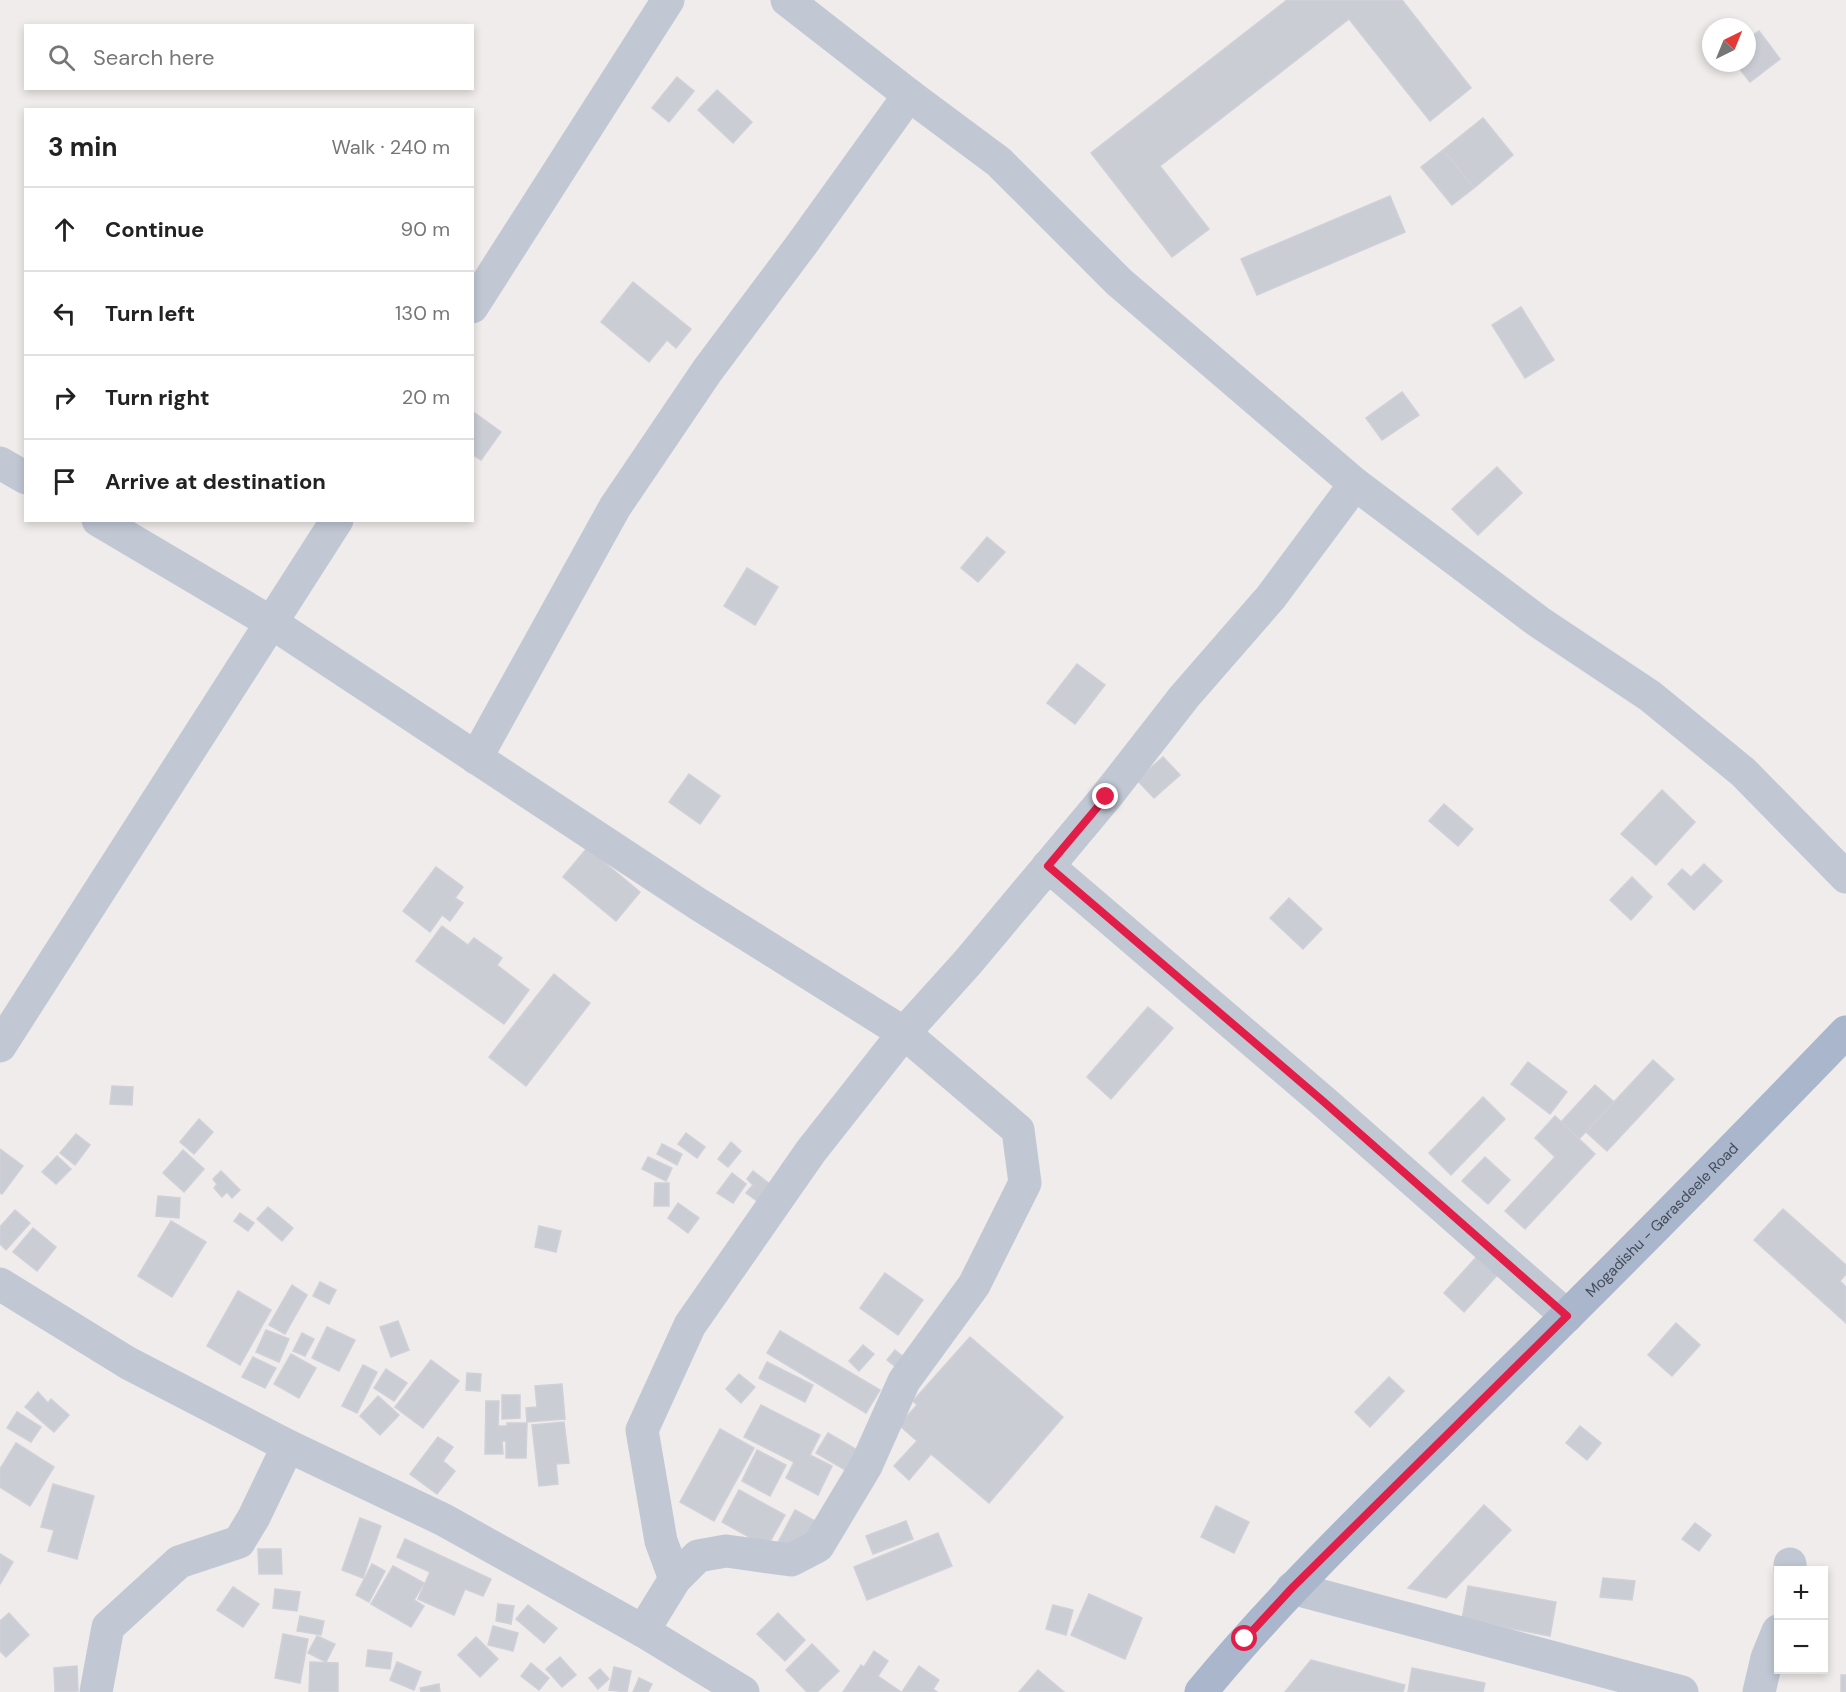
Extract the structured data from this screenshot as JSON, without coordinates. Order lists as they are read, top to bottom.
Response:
{
  "streets": {
    "main road": ["Mogadishu - Garasdeele Road"]
  },
  "north": "top right",
  "page": {
    "search": "Search here",
    "heading": ["3 min", "Walk · 240 m"],
    "list": [
      ["Continue", "90 m"],
      ["Turn left", "130 m"],
      ["Turn right", "20 m"],
      "Arrive at destination"
    ],
    "map_buttons": ["+", "−"]
  }
}
